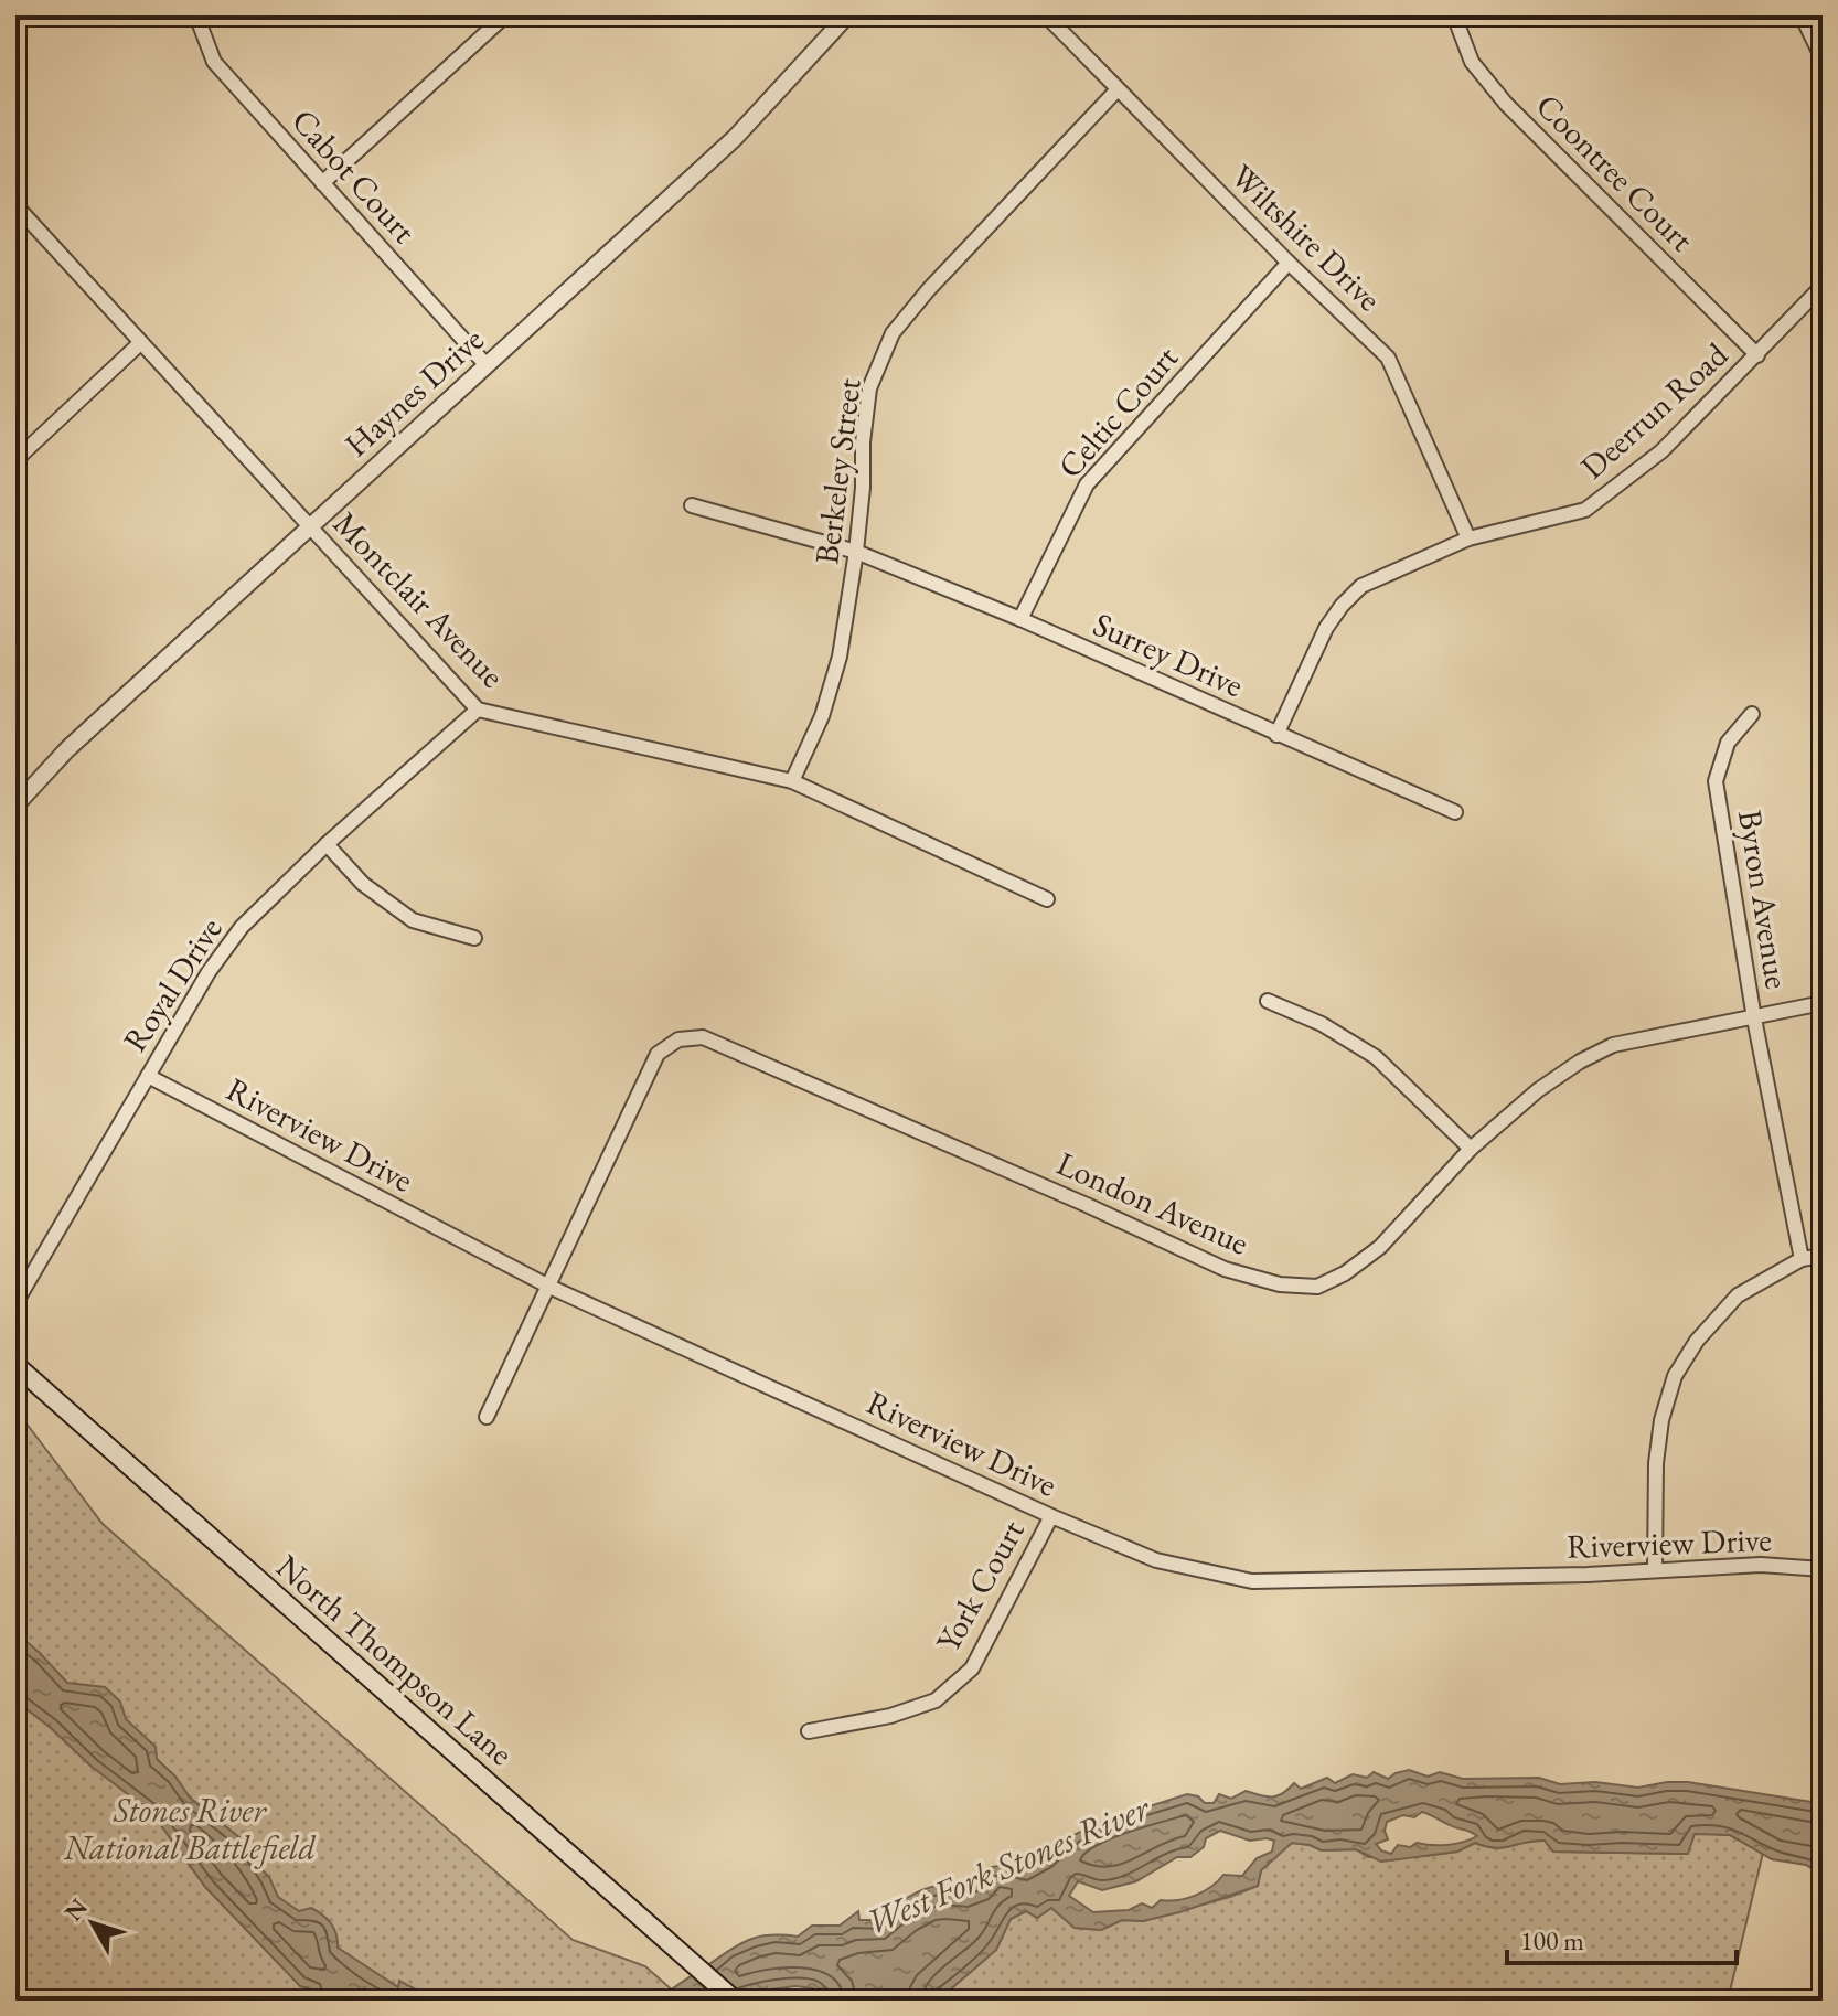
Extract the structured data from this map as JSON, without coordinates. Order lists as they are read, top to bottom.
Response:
{
  "streets": {
    "main road": ["North Thompson Lane"],
    "street": [
      "Coontree Court",
      "Cabot Court",
      "Wiltshire Drive",
      "Haynes Drive",
      "Deerrun Road",
      "Celtic Court",
      "Berkeley Street",
      "Montclair Avenue",
      "Surrey Drive",
      "Byron Avenue",
      "Royal Drive",
      "Riverview Drive",
      "London Avenue",
      "York Court"
    ]
  },
  "crossings": [
    ["Coontree Court", "Deerrun Road"],
    ["Cabot Court", "Haynes Drive"],
    ["Wiltshire Drive", "Deerrun Road"],
    ["Wiltshire Drive", "Celtic Court"],
    ["Wiltshire Drive", "Berkeley Street"],
    ["Haynes Drive", "Montclair Avenue"],
    ["Deerrun Road", "Surrey Drive"],
    ["Celtic Court", "Surrey Drive"],
    ["Berkeley Street", "Montclair Avenue"],
    ["Berkeley Street", "Surrey Drive"],
    ["Montclair Avenue", "Royal Drive"],
    ["Byron Avenue", "London Avenue"],
    ["Royal Drive", "Riverview Drive"],
    ["Riverview Drive", "London Avenue"],
    ["Riverview Drive", "York Court"]
  ],
  "water": ["West Fork Stones River"],
  "parks": ["Stones River National Battlefield"],
  "scale_bar": "100 m",
  "north": "top left"
}
